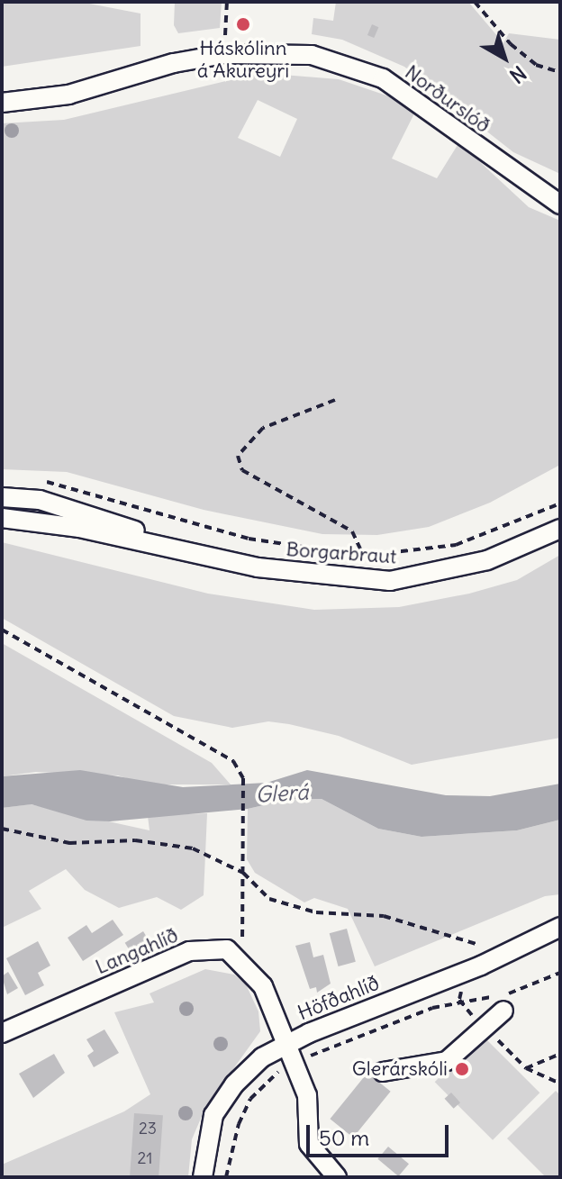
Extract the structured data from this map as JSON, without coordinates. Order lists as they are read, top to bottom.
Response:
{
  "streets": {
    "street": [
      "Norðurslóð",
      "Borgarbraut",
      "Langahlíð",
      "Höfðahlíð"
    ]
  },
  "water": ["Glerá"],
  "places": ["Háskólinn á Akureyri", "Glerárskóli"],
  "house_numbers": ["23", "21"],
  "scale_bar": "50 m",
  "north": "bottom right"
}
